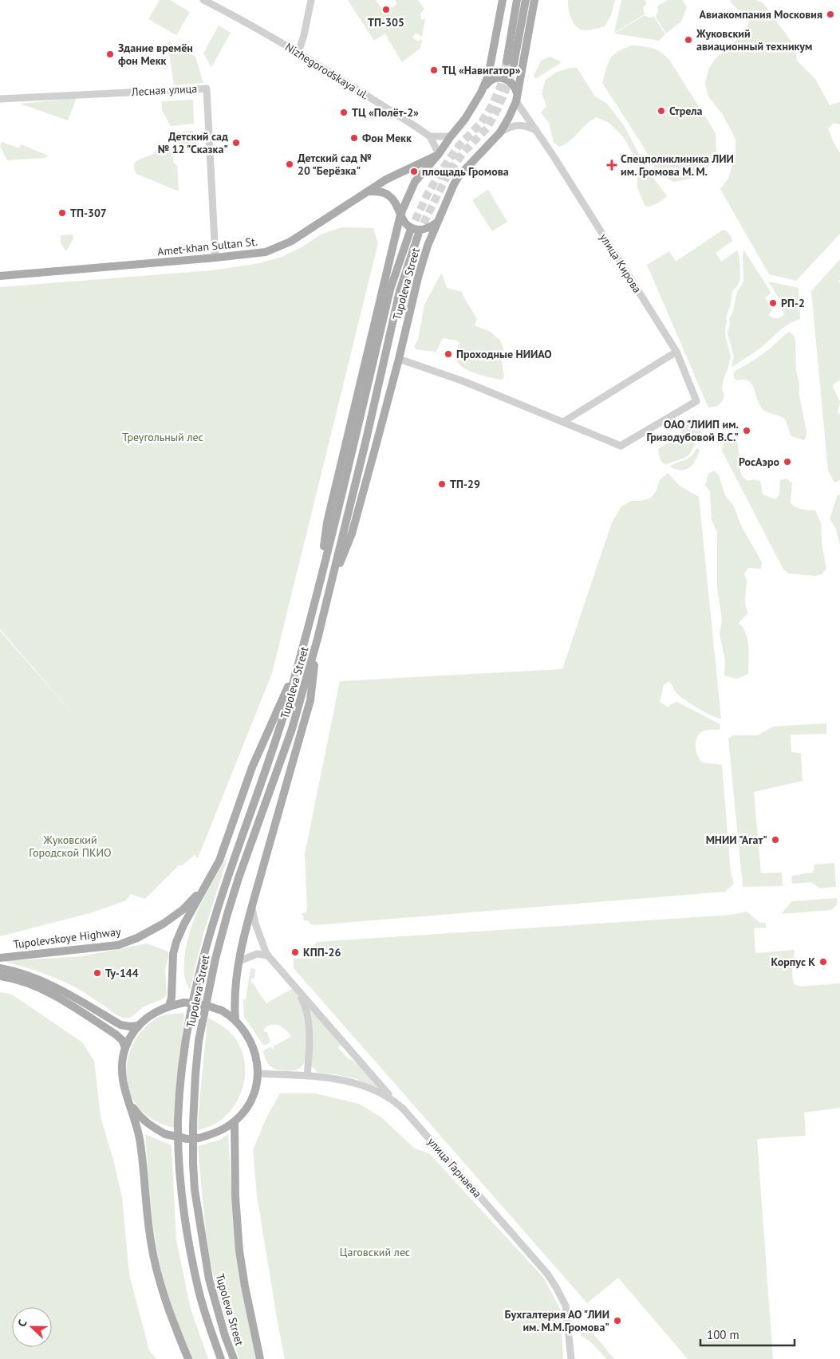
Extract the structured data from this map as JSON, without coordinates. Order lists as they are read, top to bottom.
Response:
{
  "streets": {
    "main road": ["Amet-khan Sultan St.", "Tupoleva Street", "Tupolevskoye Highway"],
    "street": [
      "Nizhegorodskaya ul.",
      "Лесная улица",
      "улица Кирова",
      "улица Гарнаева"
    ]
  },
  "crossings": [
    ["Лесная улица", "Amet-khan Sultan St."],
    ["Amet-khan Sultan St.", "Tupoleva Street"],
    ["улица Кирова", "Tupoleva Street"],
    ["Tupoleva Street", "Tupolevskoye Highway"],
    ["Tupoleva Street", "улица Гарнаева"]
  ],
  "parks": ["Треугольный лес", "Жуковский Городской ПКИО", "Цаговский лес"],
  "places": {
    "other": [
      "ТП-305",
      "Авиакомпания Московия",
      "Жуковский авиационный техникум",
      "Здание времён фон Мекк",
      "ТЦ «Навигатор»",
      "Стрела",
      "ТЦ «Полёт-2»",
      "Фон Мекк",
      "Детский сад № 12 \"Сказка\"",
      "Детский сад № 20 \"Берёзка\"",
      "площадь Громова",
      "ТП-307",
      "РП-2",
      "Проходные НИИАО",
      "ОАО \"ЛИИП им. Гризодубовой В.С.\"",
      "РосАэро",
      "ТП-29",
      "МНИИ \"Агат\"",
      "КПП-26",
      "Корпус К",
      "Ty-144",
      "Бухгалтерия АО \"ЛИИ им. М.М.Громова\""
    ],
    "health": ["Спецполиклиника ЛИИ им. Громова М. М."]
  },
  "scale_bar": "100 m",
  "north": "left"
}
